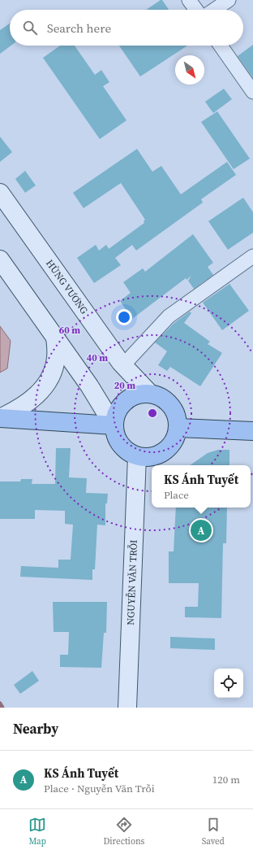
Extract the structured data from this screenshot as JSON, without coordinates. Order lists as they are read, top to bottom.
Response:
{
  "streets": {
    "main road": ["HÙNG VƯƠNG", "NGUYỄN VĂN TRỖI"]
  },
  "crossings": [
    ["HÙNG VƯƠNG", "NGUYỄN VĂN TRỖI"]
  ],
  "north": "bottom right",
  "page": {
    "search": "Search here",
    "popup": ["KS Ánh Tuyết", "Place"],
    "pins": "A",
    "heading": "Nearby",
    "list": [
      {
        "mark": "A",
        "name": "KS Ánh Tuyết",
        "note": "Place · Nguyễn Văn Trỗi",
        "value": "120 m"
      }
    ],
    "nav": ["Map", "Directions", "Saved"]
  },
  "rings": ["60 m", "40 m", "20 m"]
}
